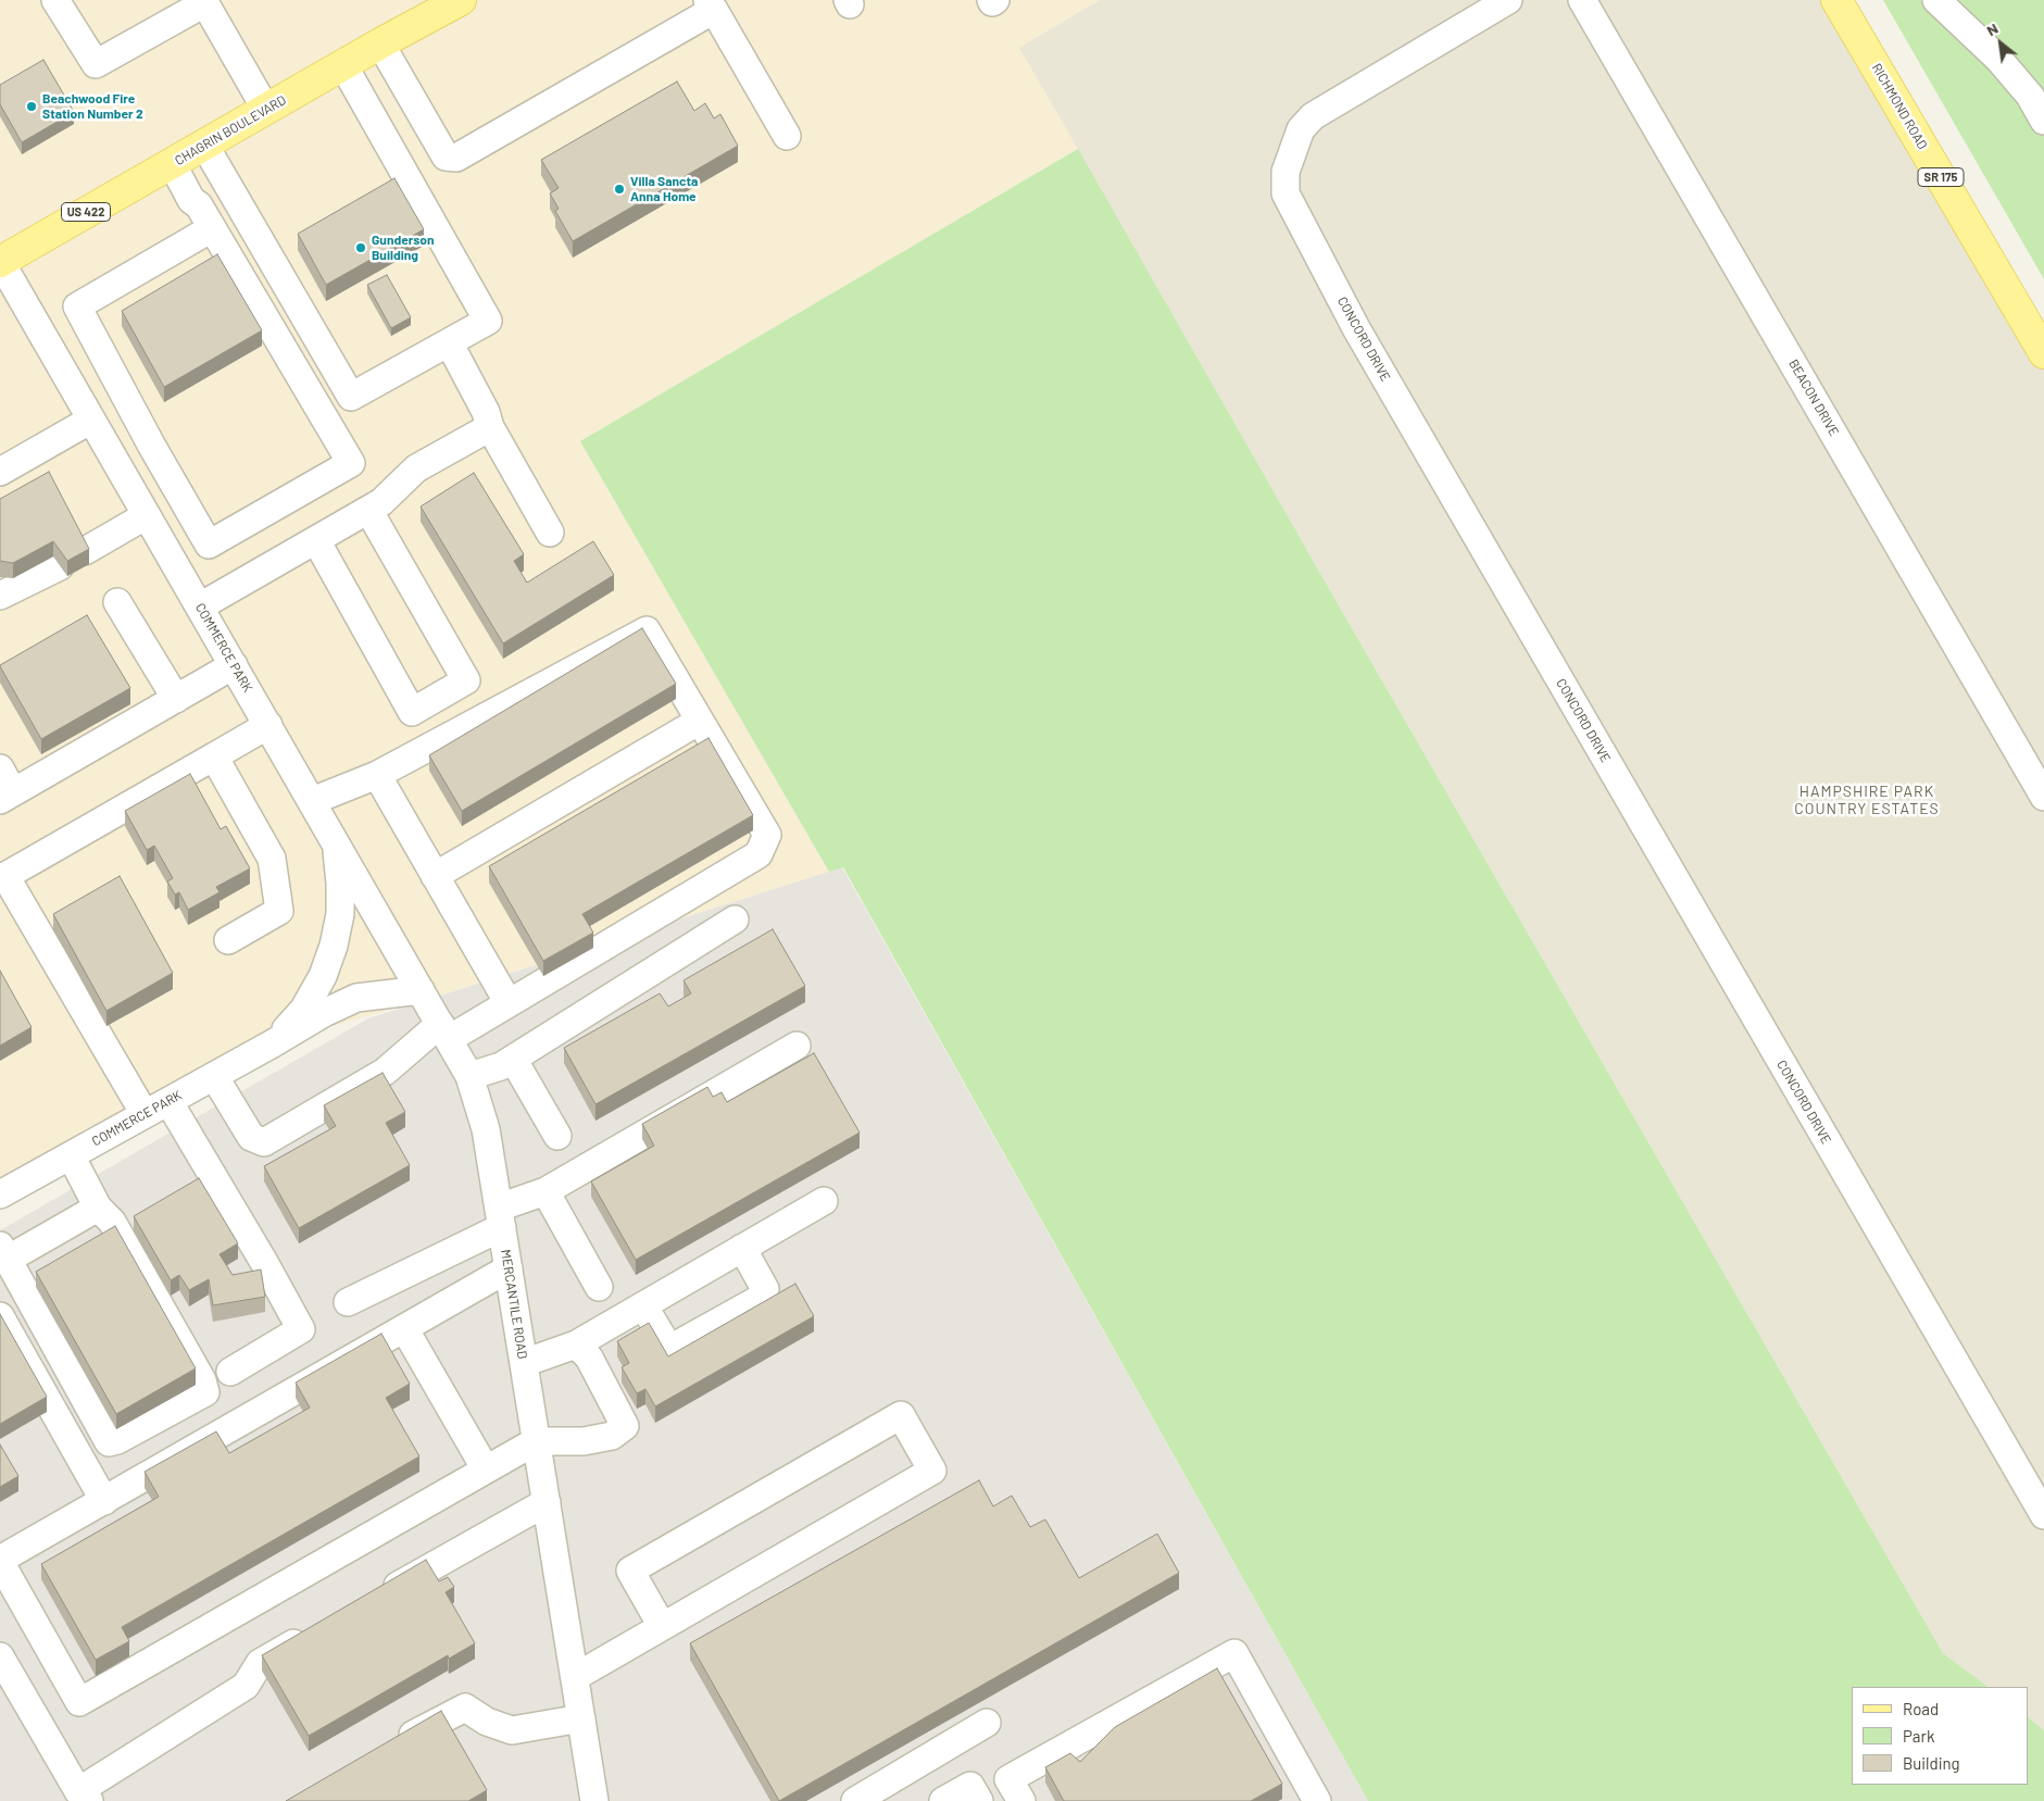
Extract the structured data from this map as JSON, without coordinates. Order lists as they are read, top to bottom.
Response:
{
  "streets": {
    "main road": [
      "RICHMOND ROAD",
      "CHAGRIN BOULEVARD",
      "SR 175",
      "US 422"
    ],
    "street": [
      "CONCORD DRIVE",
      "BEACON DRIVE",
      "COMMERCE PARK",
      "MERCANTILE ROAD"
    ]
  },
  "crossings": [
    ["CHAGRIN BOULEVARD", "COMMERCE PARK"],
    ["COMMERCE PARK", "MERCANTILE ROAD"]
  ],
  "districts": ["HAMPSHIRE PARK COUNTRY ESTATES"],
  "places": ["Beachwood Fire Station Number 2", "Villa Sancta Anna Home", "Gunderson Building"],
  "legend": ["Road", "Park", "Building"],
  "north": "top left"
}
